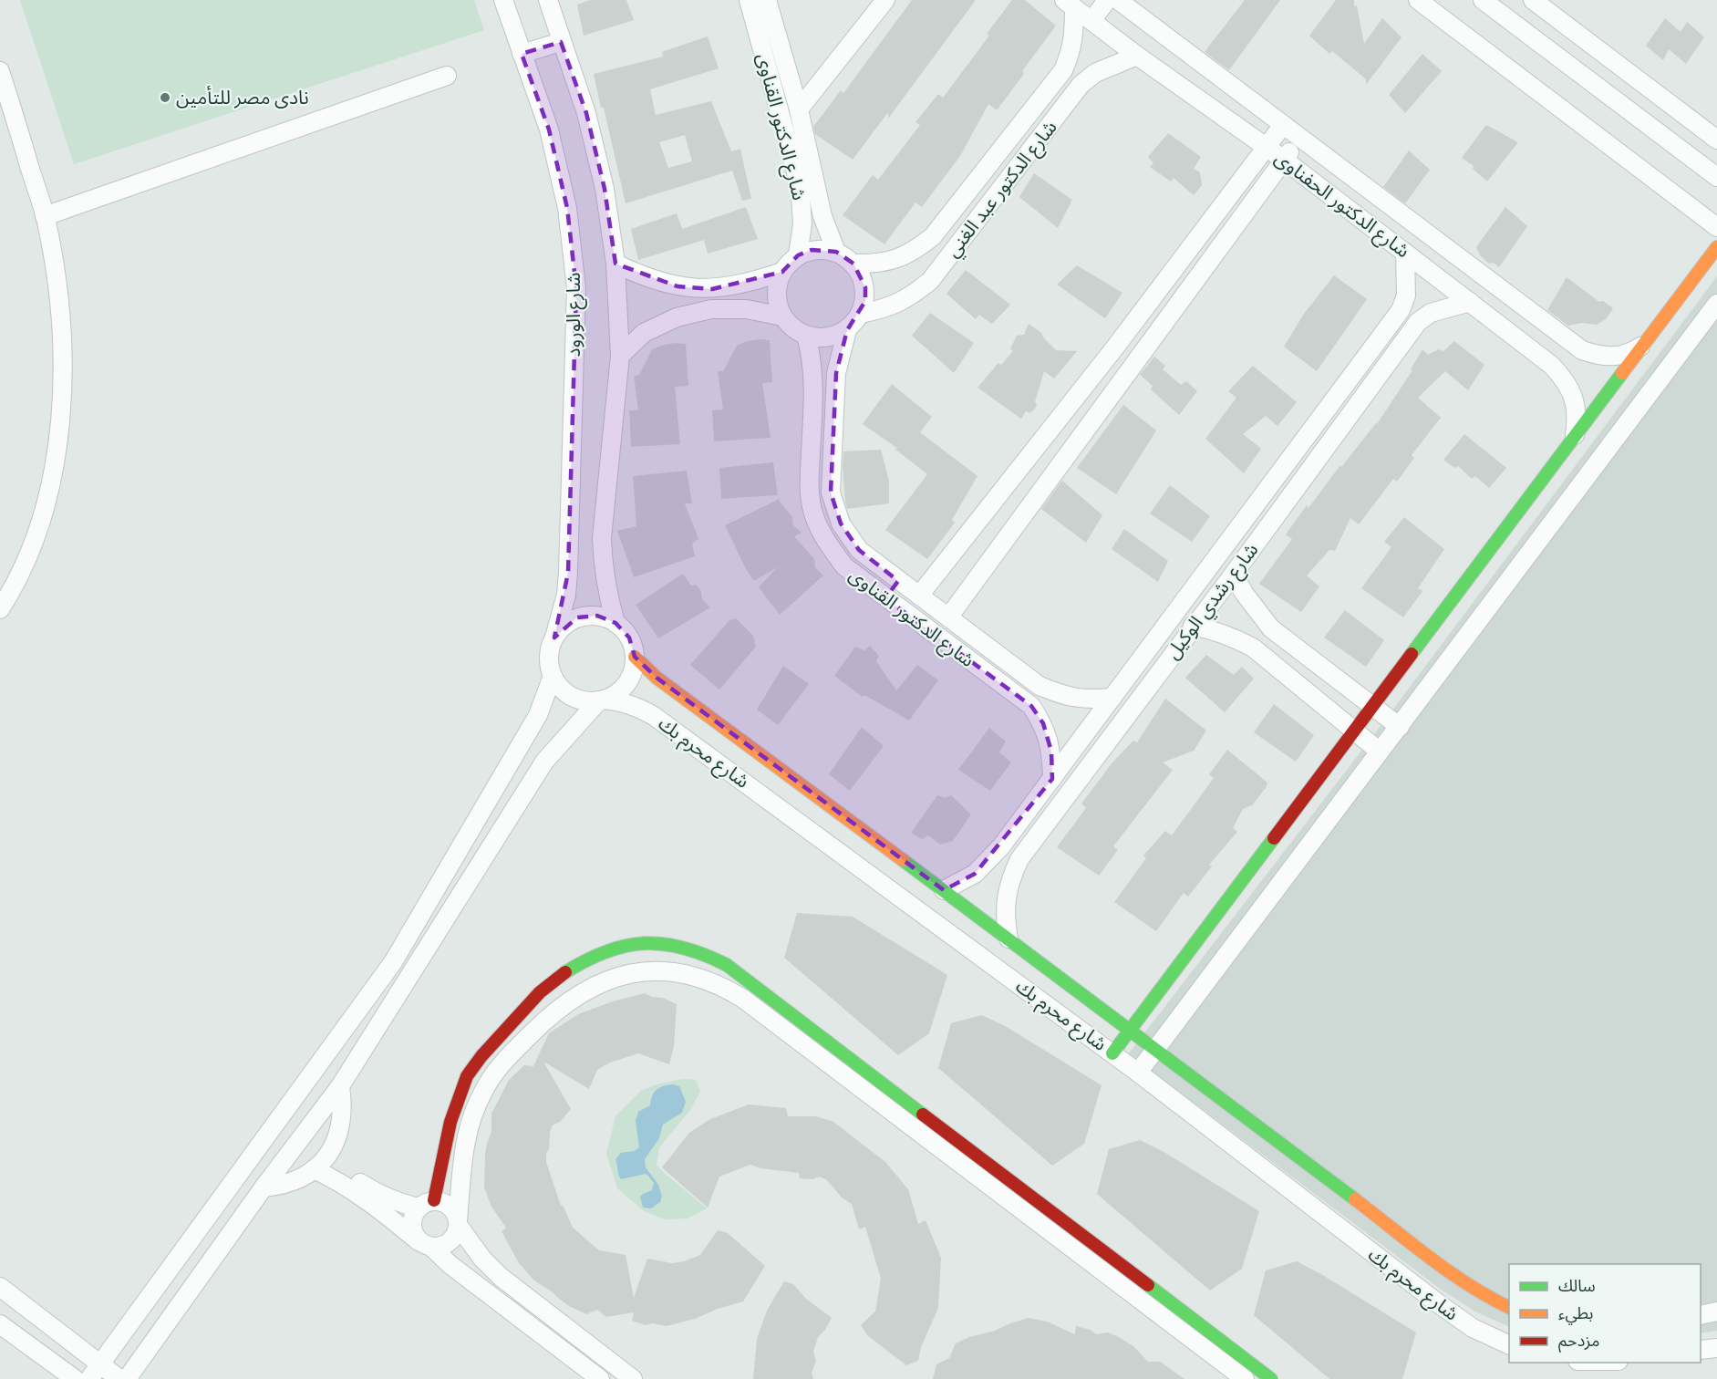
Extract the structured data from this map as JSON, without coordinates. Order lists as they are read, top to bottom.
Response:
{
  "streets": {
    "street": [
      "شارع الدكتور القناوى",
      "شارع الدكتور عبد الغني",
      "شارع الدكتور الحفناوى",
      "شارع الورود",
      "شارع رشدي الوكيل",
      "شارع محرم بك"
    ]
  },
  "crossings": [
    ["شارع الدكتور القناوى", "شارع الدكتور عبد الغني"],
    ["شارع الدكتور القناوى", "شارع رشدي الوكيل"],
    ["شارع الدكتور عبد الغني", "شارع الدكتور الحفناوى"],
    ["شارع الدكتور الحفناوى", "شارع رشدي الوكيل"],
    ["شارع الورود", "شارع محرم بك"],
    ["شارع رشدي الوكيل", "شارع محرم بك"]
  ],
  "places": ["نادى مصر للتأمين"],
  "legend": ["سالك", "بطيء", "مزدحم"]
}
